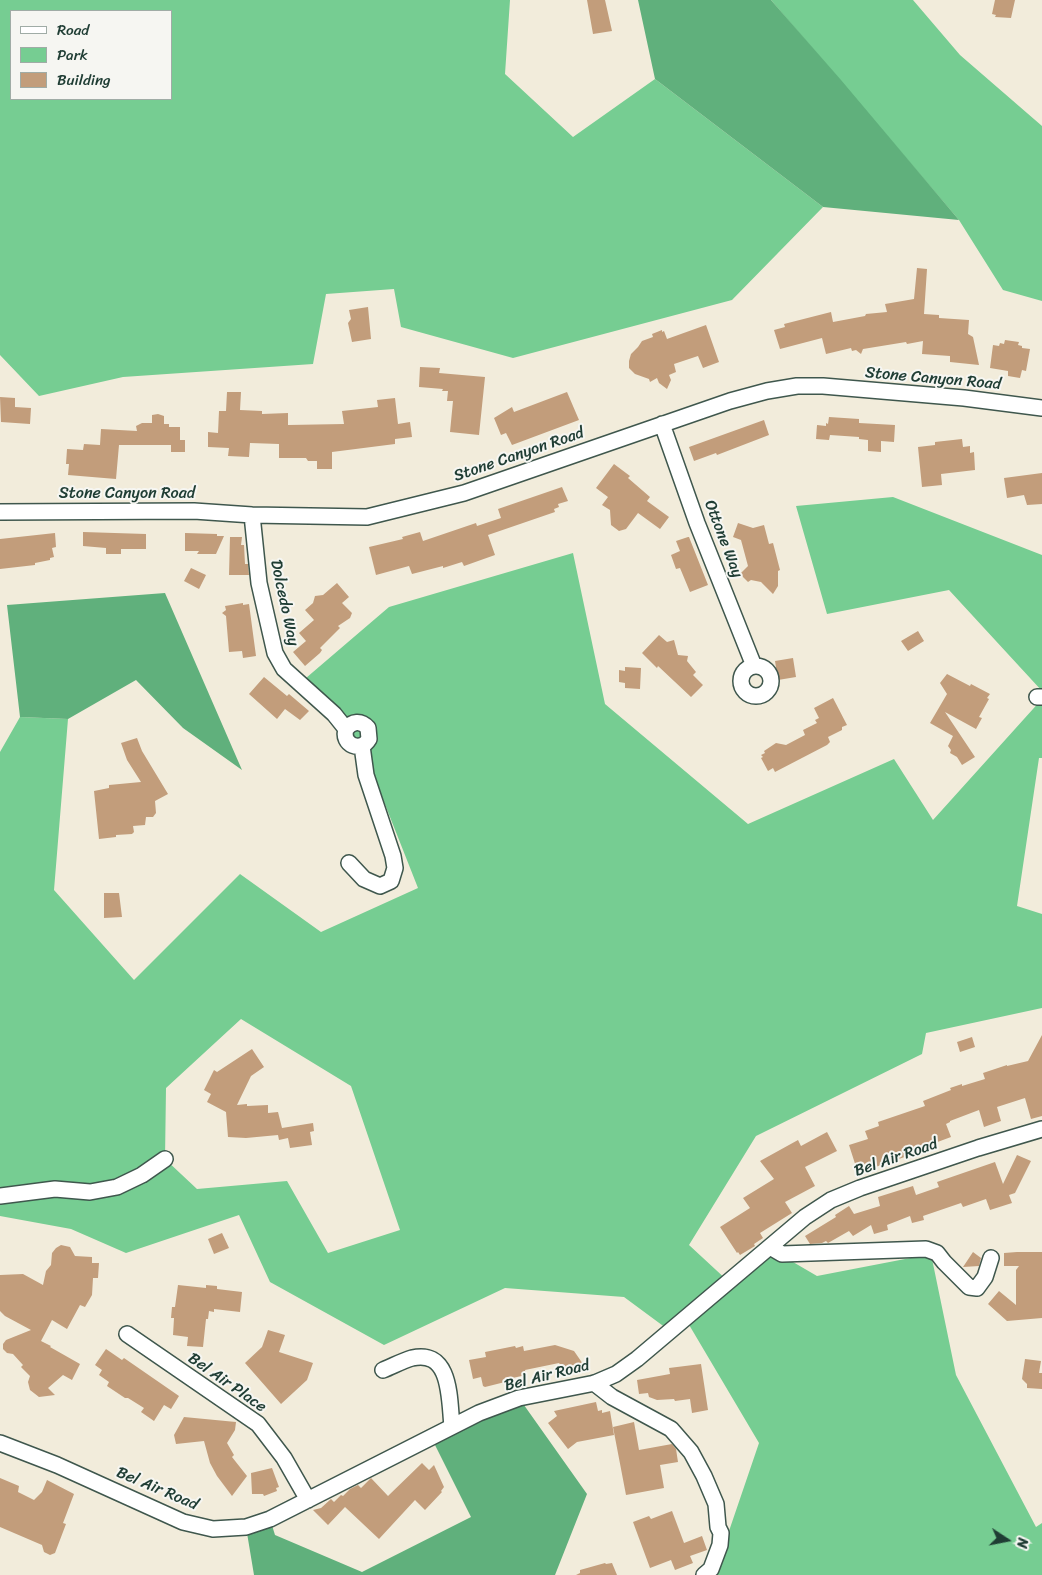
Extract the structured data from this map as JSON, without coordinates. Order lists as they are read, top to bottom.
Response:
{
  "streets": {
    "street": [
      "Stone Canyon Road",
      "Ottone Way",
      "Dolcedo Way",
      "Bel Air Road",
      "Bel Air Place"
    ]
  },
  "crossings": [
    ["Stone Canyon Road", "Ottone Way"],
    ["Stone Canyon Road", "Dolcedo Way"],
    ["Bel Air Road", "Bel Air Place"]
  ],
  "legend": ["Road", "Park", "Building"],
  "north": "right"
}
